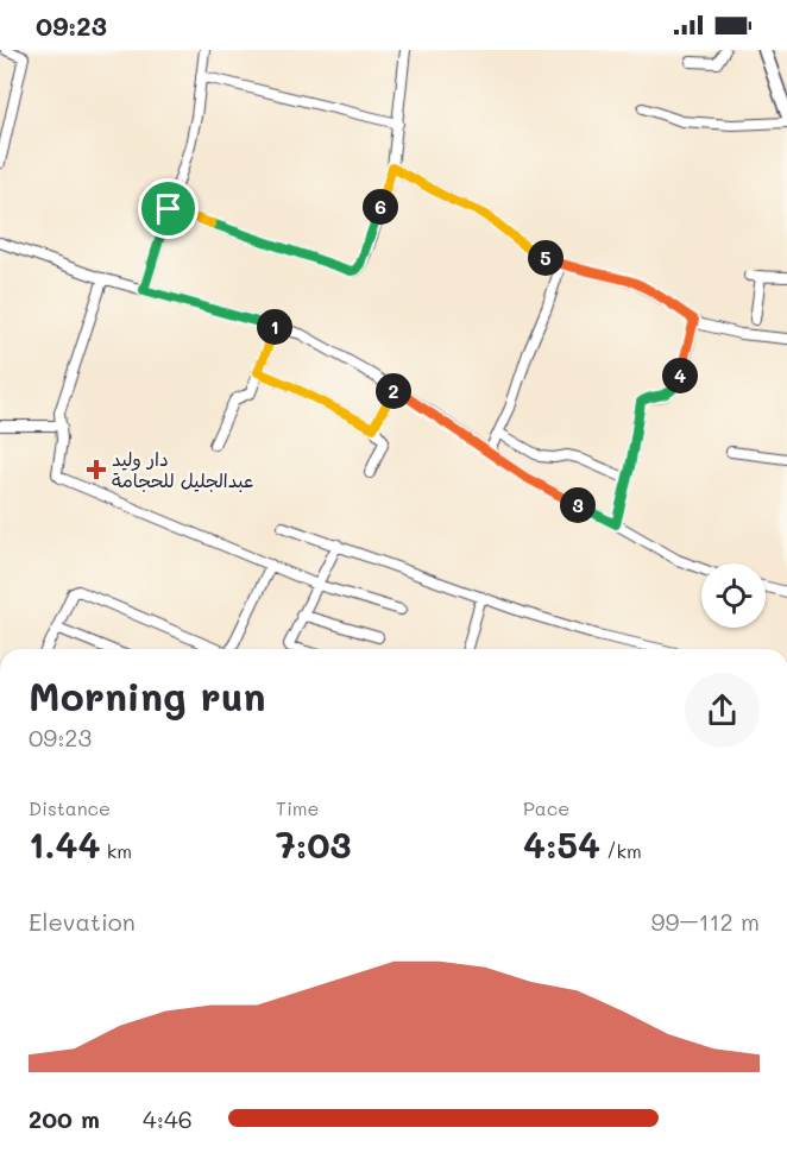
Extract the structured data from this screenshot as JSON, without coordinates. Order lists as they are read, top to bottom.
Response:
{
  "places": {
    "health": ["دار وليد عبدالجليل للحجامة"]
  },
  "page": {
    "status": "09:23",
    "pins": [
      "6",
      "5",
      "1",
      "4",
      "2",
      "3"
    ],
    "heading": ["Morning run", "09:23"],
    "stats": [
      ["Distance", "1.44 km"],
      ["Time", "7:03"],
      ["Pace", "4:54 /km"]
    ],
    "chart": ["Elevation", "99–112 m"],
    "list": [
      {
        "name": "200 m",
        "note": "4:46"
      }
    ]
  }
}
